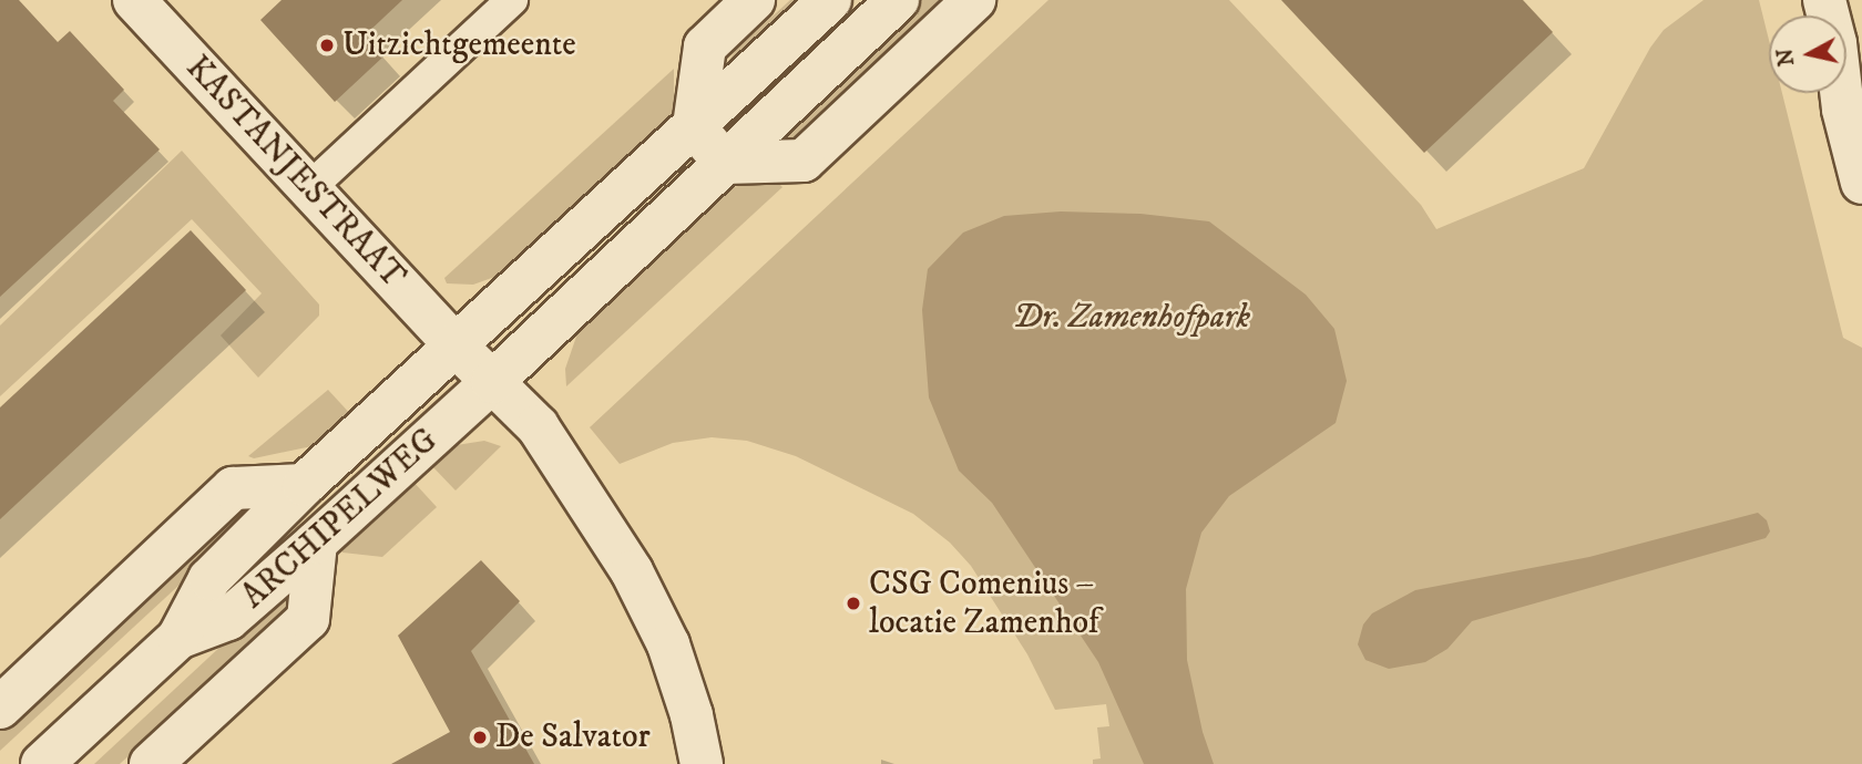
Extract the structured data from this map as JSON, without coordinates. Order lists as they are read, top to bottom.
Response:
{
  "streets": {
    "main road": ["KASTANJESTRAAT", "ARCHIPELWEG"]
  },
  "crossings": [
    ["KASTANJESTRAAT", "ARCHIPELWEG"]
  ],
  "parks": ["Dr. Zamenhofpark"],
  "places": ["Uitzichtgemeente", "CSG Comenius – locatie Zamenhof", "De Salvator"],
  "north": "left"
}
